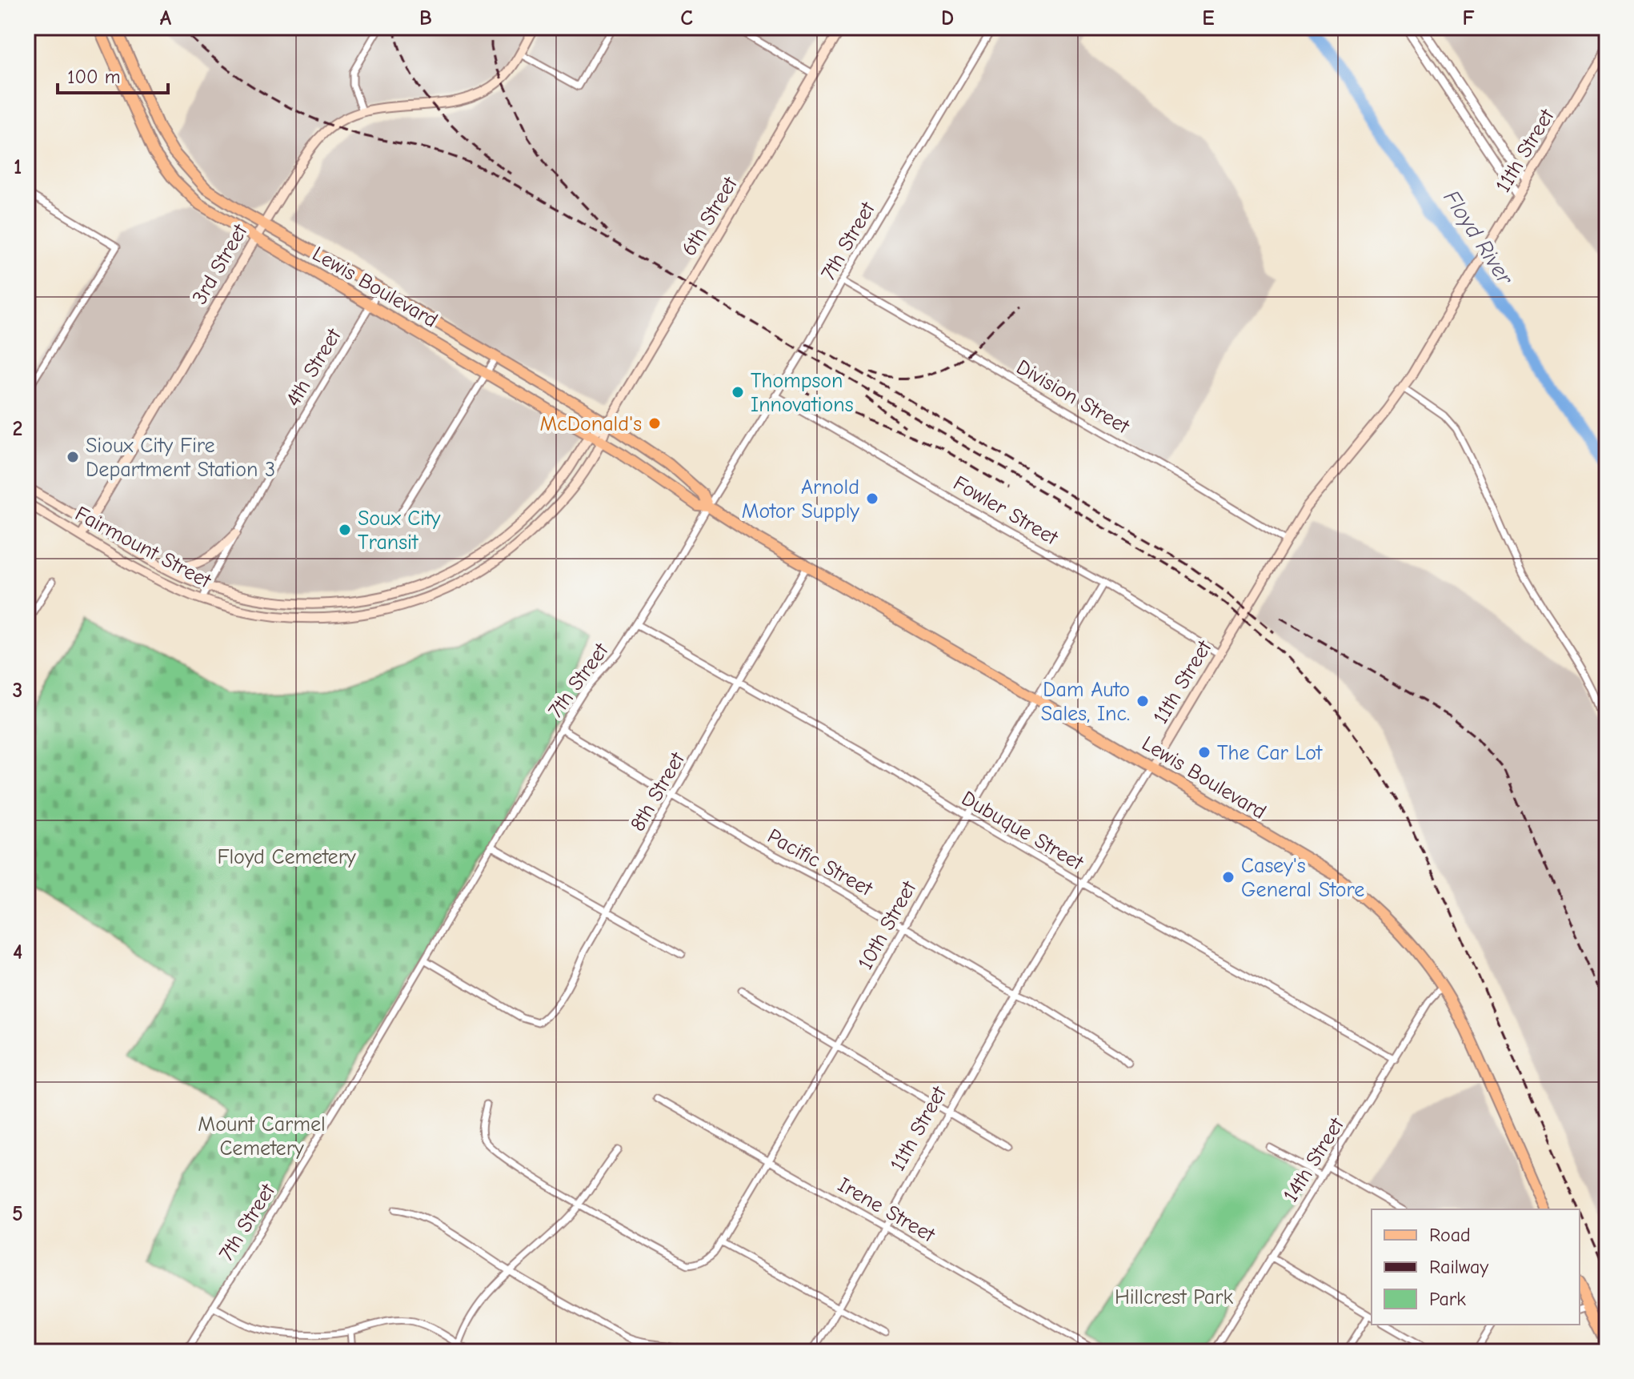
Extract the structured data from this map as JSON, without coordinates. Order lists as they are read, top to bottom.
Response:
{
  "streets": {
    "main road": [
      "11th Street",
      "6th Street",
      "3rd Street",
      "Lewis Boulevard",
      "Fairmount Street"
    ],
    "street": [
      "7th Street",
      "4th Street",
      "Division Street",
      "Fowler Street",
      "8th Street",
      "Dubuque Street",
      "Pacific Street",
      "10th Street",
      "14th Street",
      "Irene Street"
    ]
  },
  "crossings": [
    ["11th Street", "Lewis Boulevard"],
    ["11th Street", "Division Street"],
    ["11th Street", "Fowler Street"],
    ["11th Street", "Dubuque Street"],
    ["11th Street", "Pacific Street"],
    ["11th Street", "Irene Street"],
    ["6th Street", "Lewis Boulevard"],
    ["6th Street", "Fairmount Street"],
    ["7th Street", "Lewis Boulevard"],
    ["7th Street", "Division Street"],
    ["7th Street", "Fowler Street"],
    ["7th Street", "8th Street"],
    ["7th Street", "Dubuque Street"],
    ["7th Street", "Pacific Street"],
    ["3rd Street", "Lewis Boulevard"],
    ["3rd Street", "Fairmount Street"],
    ["Lewis Boulevard", "4th Street"],
    ["Lewis Boulevard", "Fairmount Street"],
    ["Lewis Boulevard", "8th Street"],
    ["Lewis Boulevard", "10th Street"],
    ["Lewis Boulevard", "14th Street"],
    ["4th Street", "Fairmount Street"],
    ["Fowler Street", "10th Street"],
    ["8th Street", "Dubuque Street"],
    ["8th Street", "Pacific Street"],
    ["Dubuque Street", "10th Street"],
    ["Dubuque Street", "14th Street"],
    ["Pacific Street", "10th Street"],
    ["10th Street", "Irene Street"]
  ],
  "water": ["Floyd River"],
  "parks": ["Floyd Cemetery", "Mount Carmel Cemetery", "Hillcrest Park"],
  "places": [
    "Thompson Innovations",
    "McDonald's",
    "Sioux City Fire Department Station 3",
    "Arnold Motor Supply",
    "Soux City Transit",
    "Dam Auto Sales, Inc.",
    "The Car Lot",
    "Casey's General Store"
  ],
  "legend": ["Road", "Railway", "Park"],
  "scale_bar": "100 m",
  "grid": {
    "columns": [
      "A",
      "B",
      "C",
      "D",
      "E",
      "F"
    ],
    "rows": [
      "1",
      "2",
      "3",
      "4",
      "5"
    ]
  }
}
